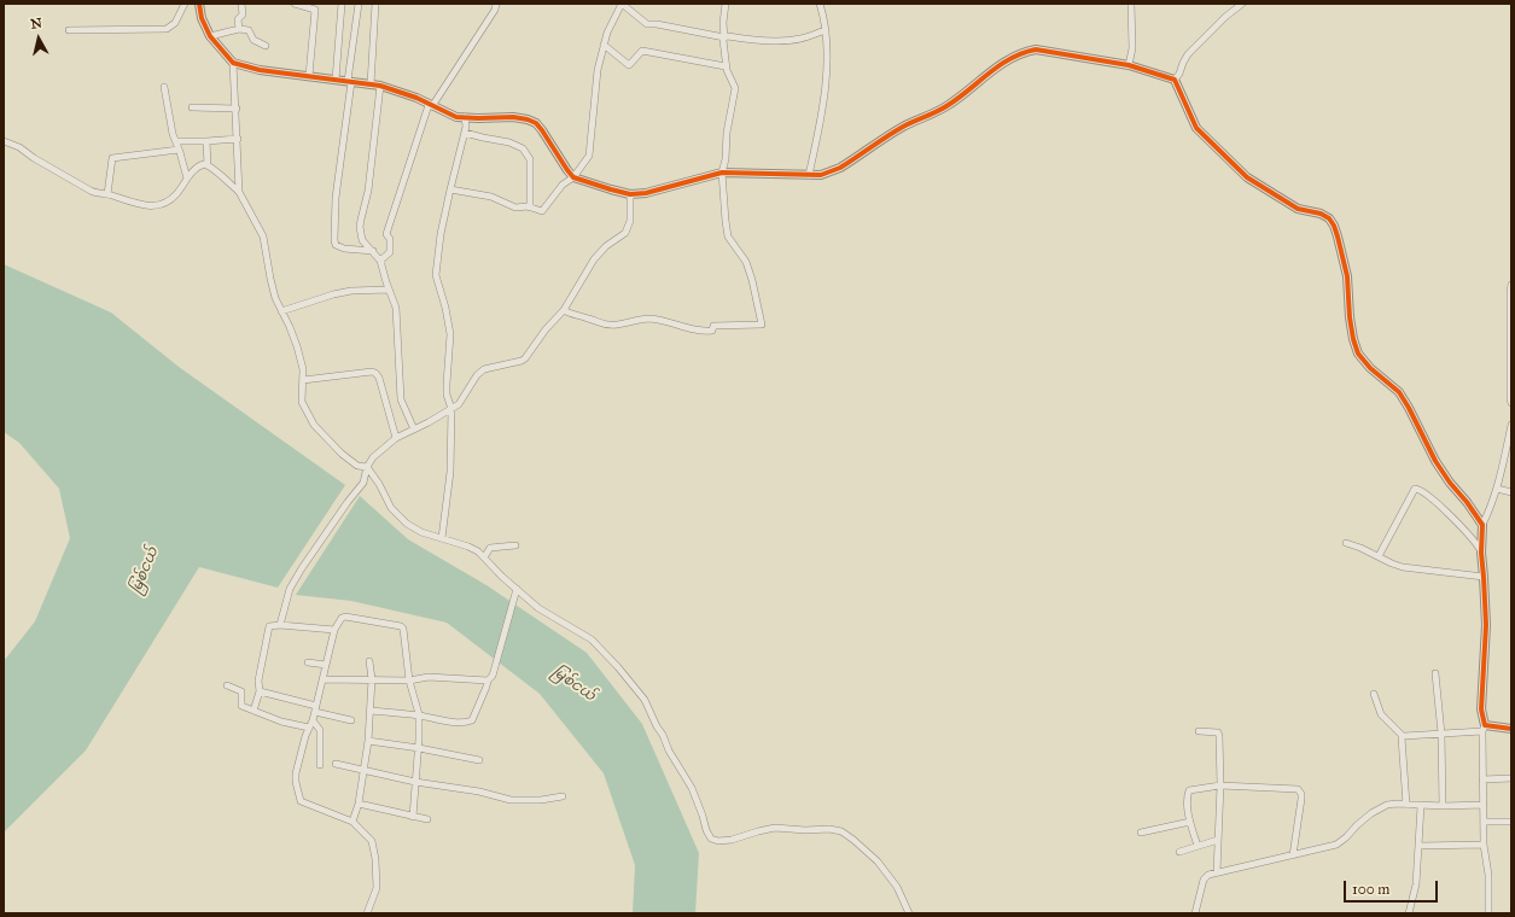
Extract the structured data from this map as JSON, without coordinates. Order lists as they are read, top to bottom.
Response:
{
  "water": ["မြစ်ငယ်"],
  "scale_bar": "100 m",
  "north": "top"
}
